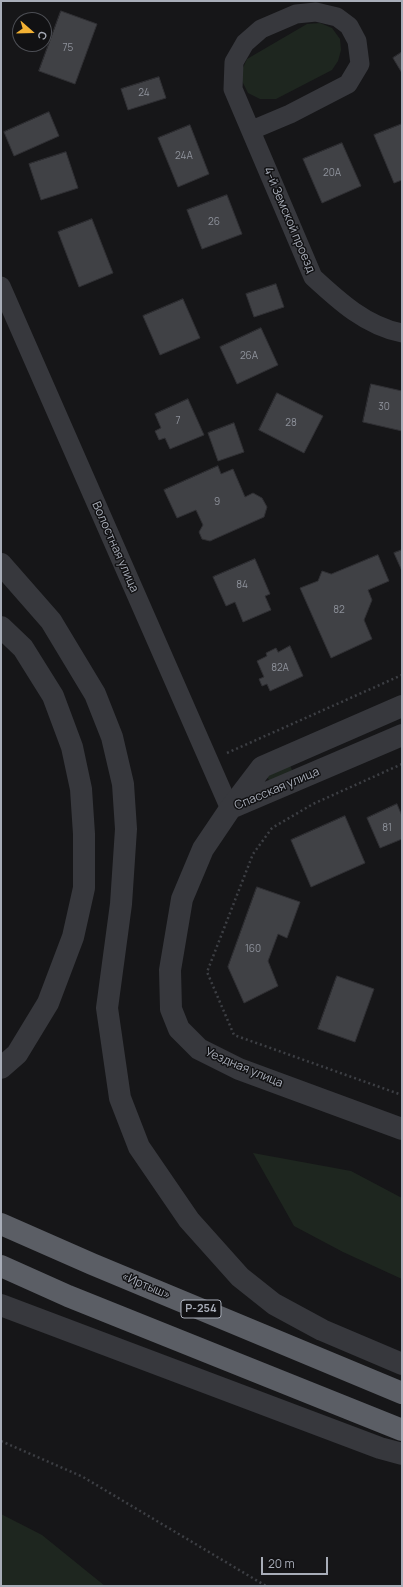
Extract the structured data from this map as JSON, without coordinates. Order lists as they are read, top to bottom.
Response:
{
  "streets": {
    "highway": ["«Иртыш»", "Р-254"],
    "street": [
      "4-й Земской проезд",
      "Волостная улица",
      "Спасская улица",
      "Уездная улица"
    ]
  },
  "crossings": [
    ["Волостная улица", "Спасская улица"],
    ["Волостная улица", "Уездная улица"],
    ["Спасская улица", "Уездная улица"]
  ],
  "house_numbers": [
    "75",
    "24",
    "24А",
    "20А",
    "26",
    "26А",
    "30",
    "7",
    "28",
    "9",
    "84",
    "82",
    "82А",
    "81",
    "160"
  ],
  "scale_bar": "20 m",
  "north": "right"
}
